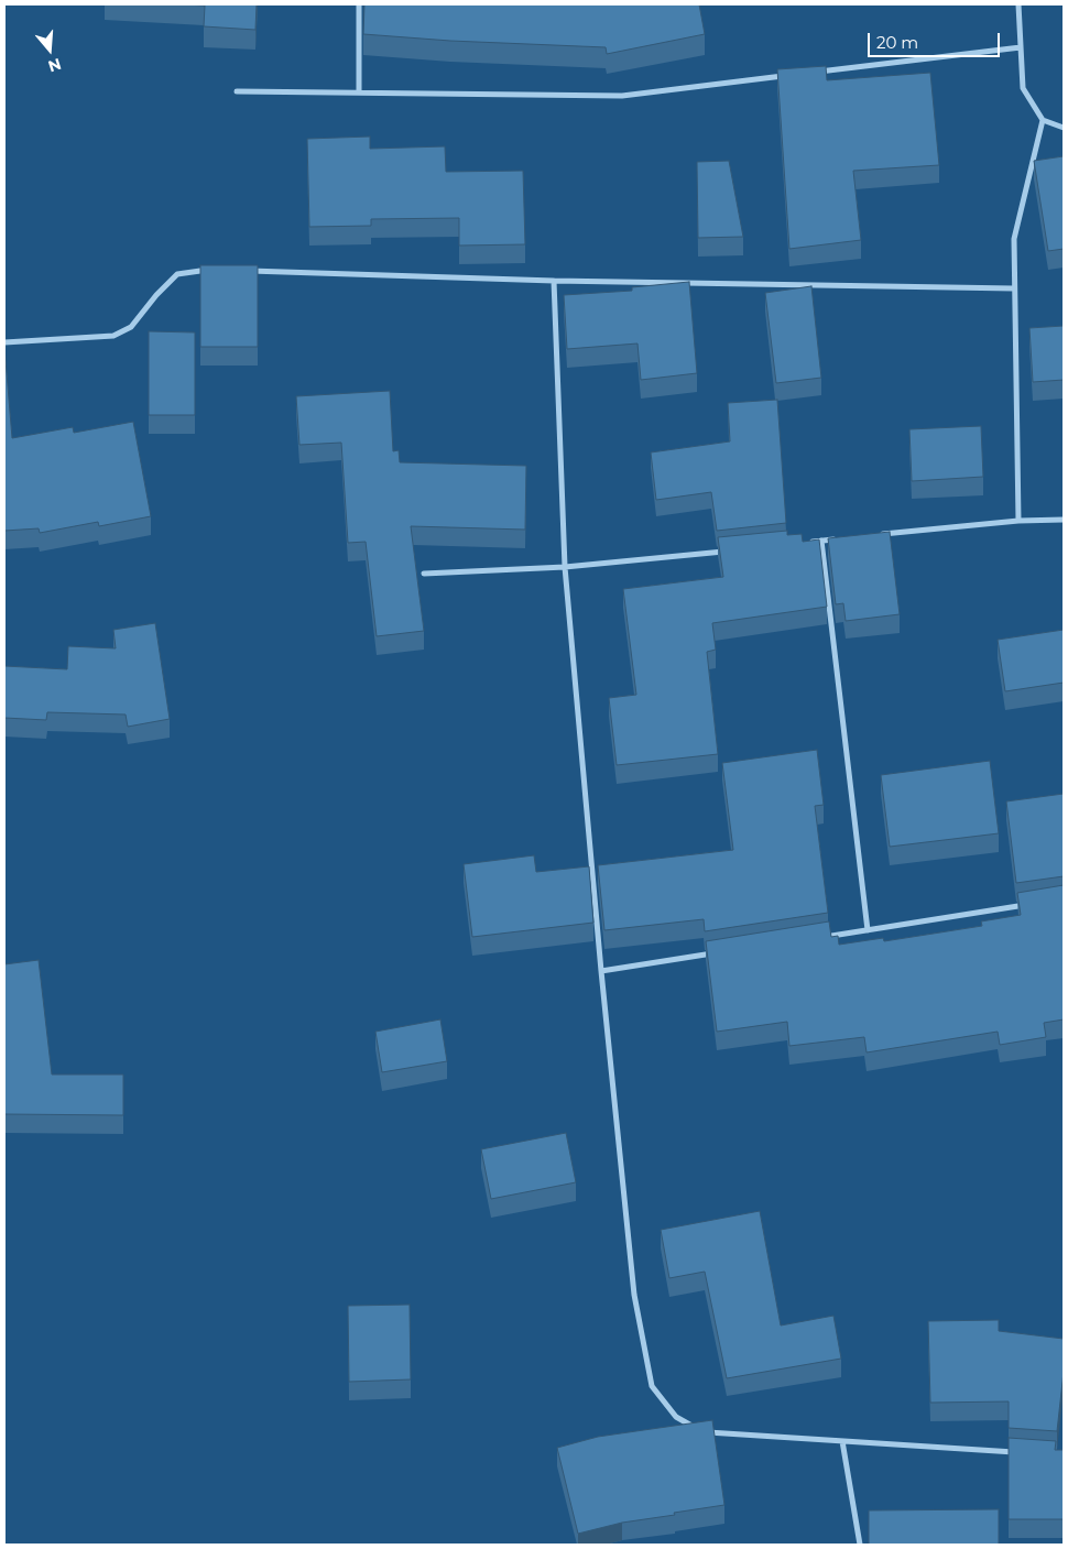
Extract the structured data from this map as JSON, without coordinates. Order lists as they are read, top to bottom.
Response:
{
  "scale_bar": "20 m",
  "north": "bottom"
}
